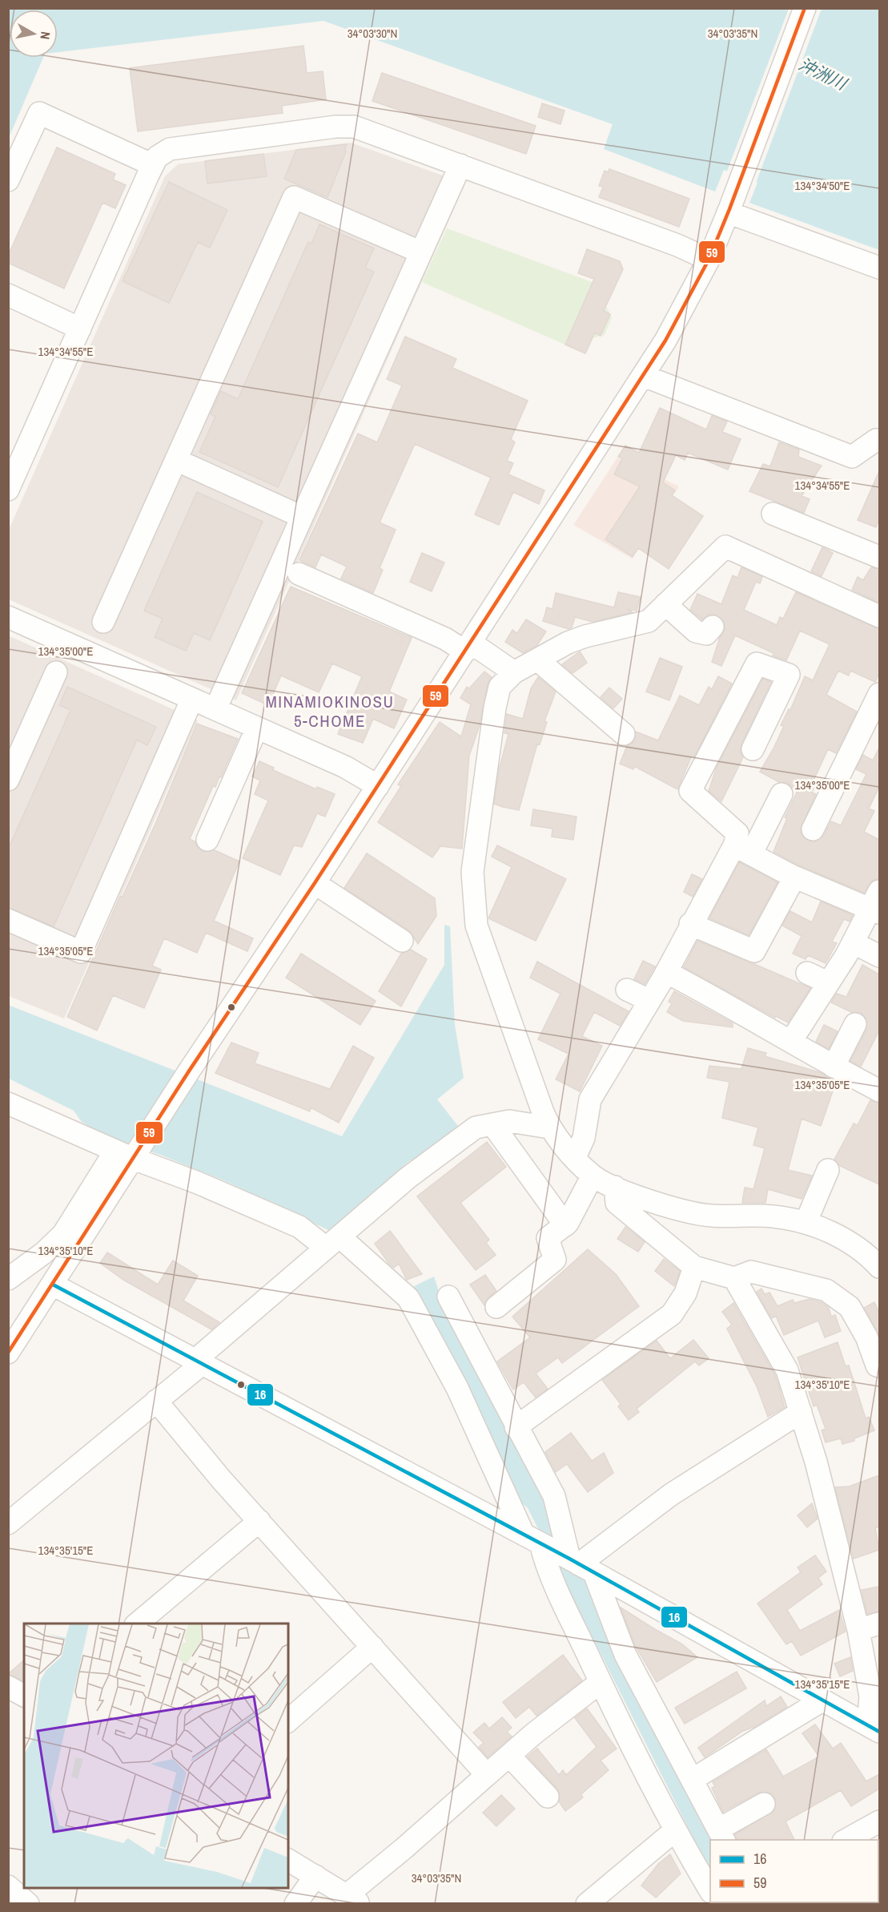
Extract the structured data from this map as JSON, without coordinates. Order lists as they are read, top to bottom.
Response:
{
  "districts": ["MINAMIOKINOSU 5-CHOME"],
  "water": ["沖洲川"],
  "lines": ["transit line 59", "transit line 16"],
  "legend": ["16", "59"],
  "north": "right",
  "coordinates": [
    "34°03'30\"N",
    "34°03'35\"N",
    "134°34'50\"E",
    "134°34'55\"E",
    "134°35'00\"E",
    "134°35'05\"E",
    "134°35'10\"E",
    "134°35'15\"E"
  ]
}
